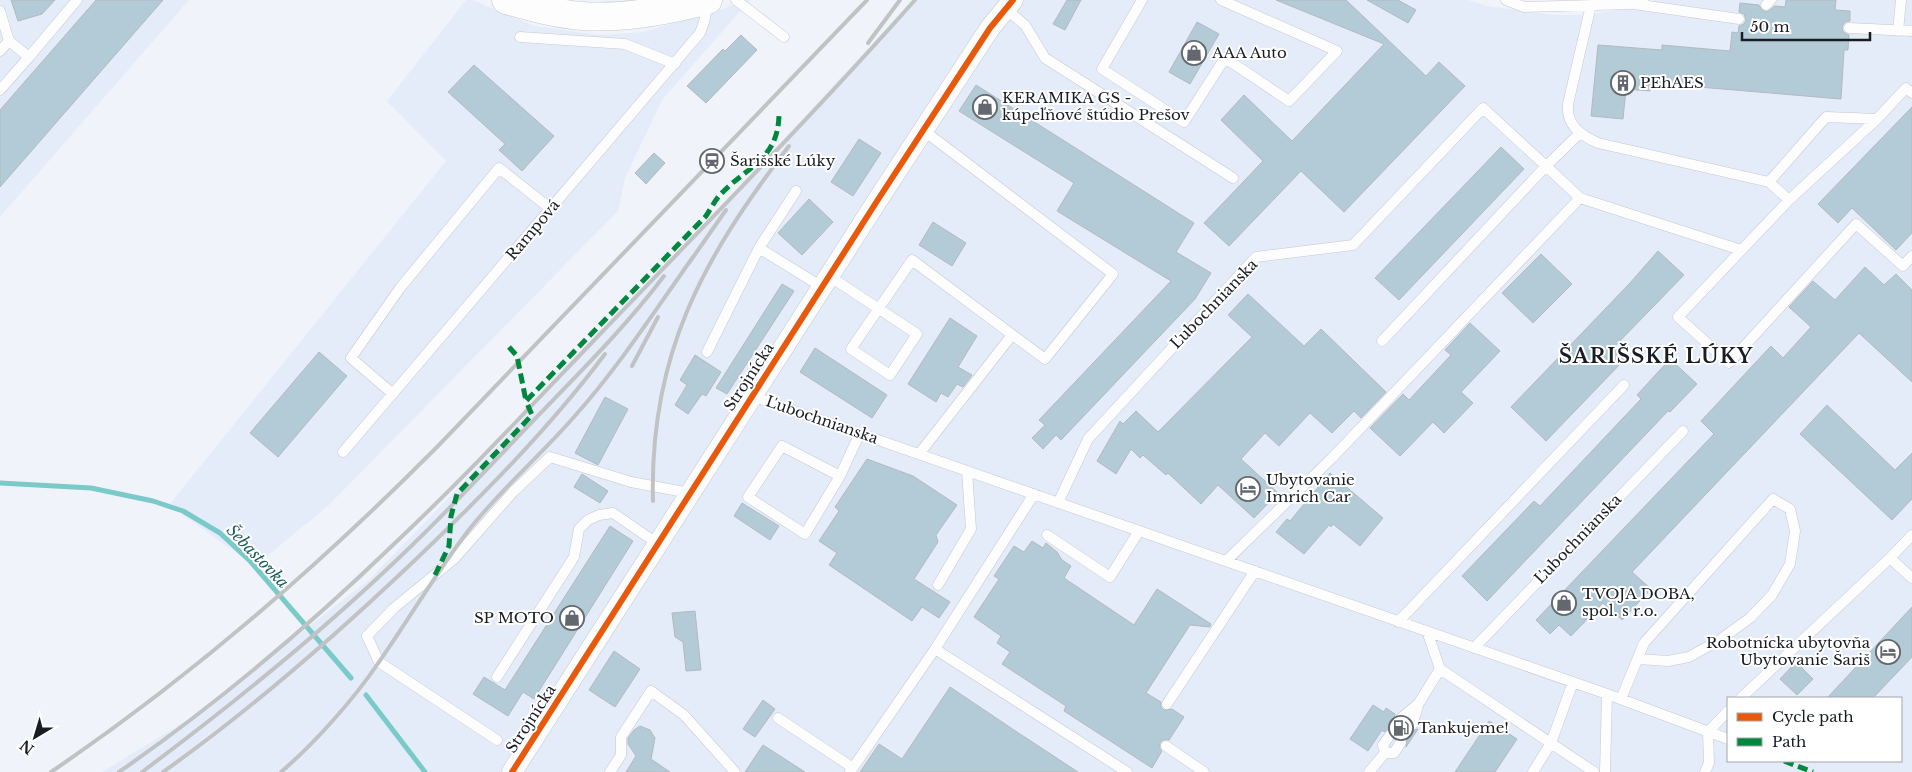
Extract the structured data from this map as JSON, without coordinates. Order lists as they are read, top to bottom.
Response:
{
  "streets": {
    "street": ["Strojnícka"],
    "lane": ["Rampová", "Ľubochnianska"]
  },
  "crossings": [
    ["Ľubochnianska", "Strojnícka"]
  ],
  "districts": ["ŠARIŠSKÉ LÚKY"],
  "water": ["Šebastovka"],
  "places": {
    "shop": [
      "AAA Auto",
      "KERAMIKA GS - kúpeľňové štúdio Prešov",
      "TVOJA DOBA, spol. s r.o.",
      "SP MOTO"
    ],
    "building": ["PEhAES"],
    "station": ["Šarišské Lúky"],
    "hotel": ["Ubytovanie Imrich Car", "Robotnícka ubytovňa Ubytovanie Šariš"],
    "fuel station": ["Tankujeme!"]
  },
  "legend": ["Cycle path", "Path"],
  "scale_bar": "50 m",
  "north": "bottom left"
}
